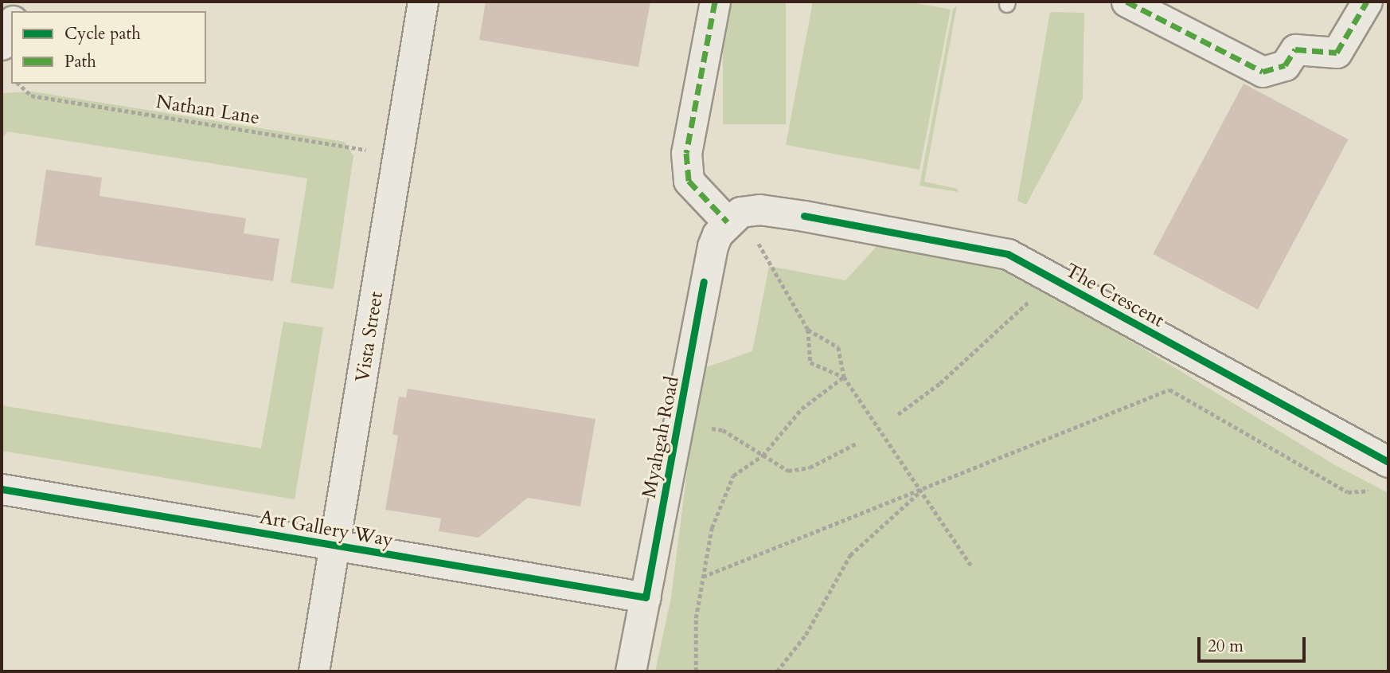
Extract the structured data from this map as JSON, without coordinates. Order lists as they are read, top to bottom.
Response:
{
  "streets": {
    "street": [
      "The Crescent",
      "Vista Street",
      "Myahgah Road",
      "Art Gallery Way"
    ],
    "path": ["Nathan Lane"]
  },
  "crossings": [
    ["Nathan Lane", "Vista Street"],
    ["The Crescent", "Myahgah Road"],
    ["Vista Street", "Art Gallery Way"],
    ["Myahgah Road", "Art Gallery Way"]
  ],
  "legend": ["Cycle path", "Path"],
  "scale_bar": "20 m"
}
